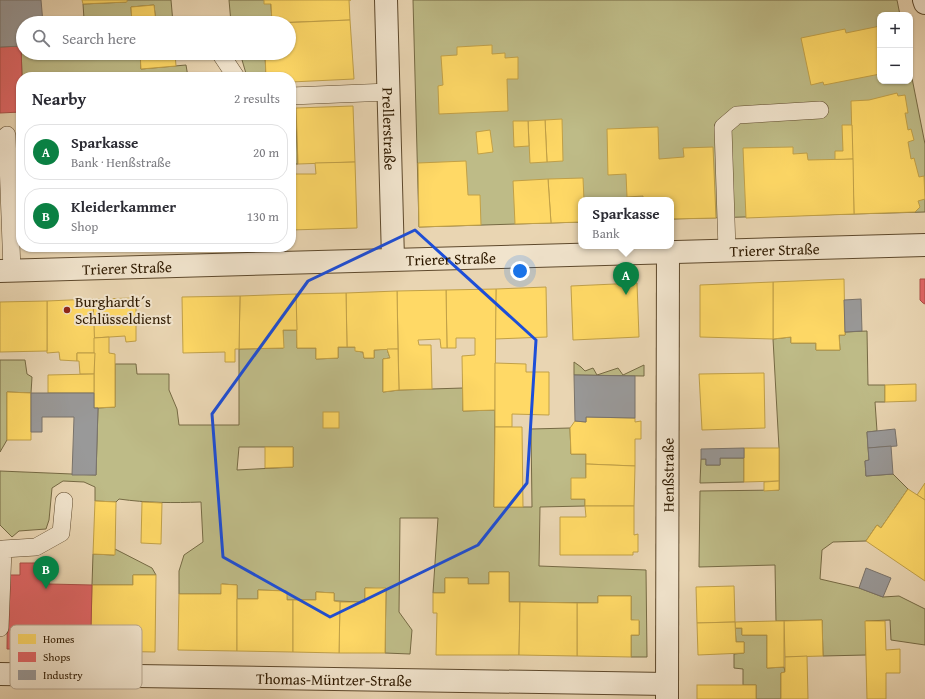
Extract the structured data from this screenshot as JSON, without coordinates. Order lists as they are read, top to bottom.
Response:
{
  "streets": {
    "street": [
      "Prellerstraße",
      "Trierer Straße",
      "Henßstraße",
      "Thomas-Müntzer-Straße"
    ]
  },
  "crossings": [
    ["Prellerstraße", "Trierer Straße"],
    ["Trierer Straße", "Henßstraße"],
    ["Henßstraße", "Thomas-Müntzer-Straße"]
  ],
  "places": ["Burghardt´s Schlüsseldienst"],
  "legend": ["Homes", "Shops", "Industry"],
  "page": {
    "map_buttons": ["+", "−"],
    "search": "Search here",
    "heading": ["Nearby", "2 results"],
    "list": [
      {
        "mark": "A",
        "name": "Sparkasse",
        "note": "Bank · Henßstraße",
        "value": "20 m"
      },
      {
        "mark": "B",
        "name": "Kleiderkammer",
        "note": "Shop",
        "value": "130 m"
      }
    ],
    "popup": ["Sparkasse", "Bank"],
    "pins": ["A", "B"]
  }
}
